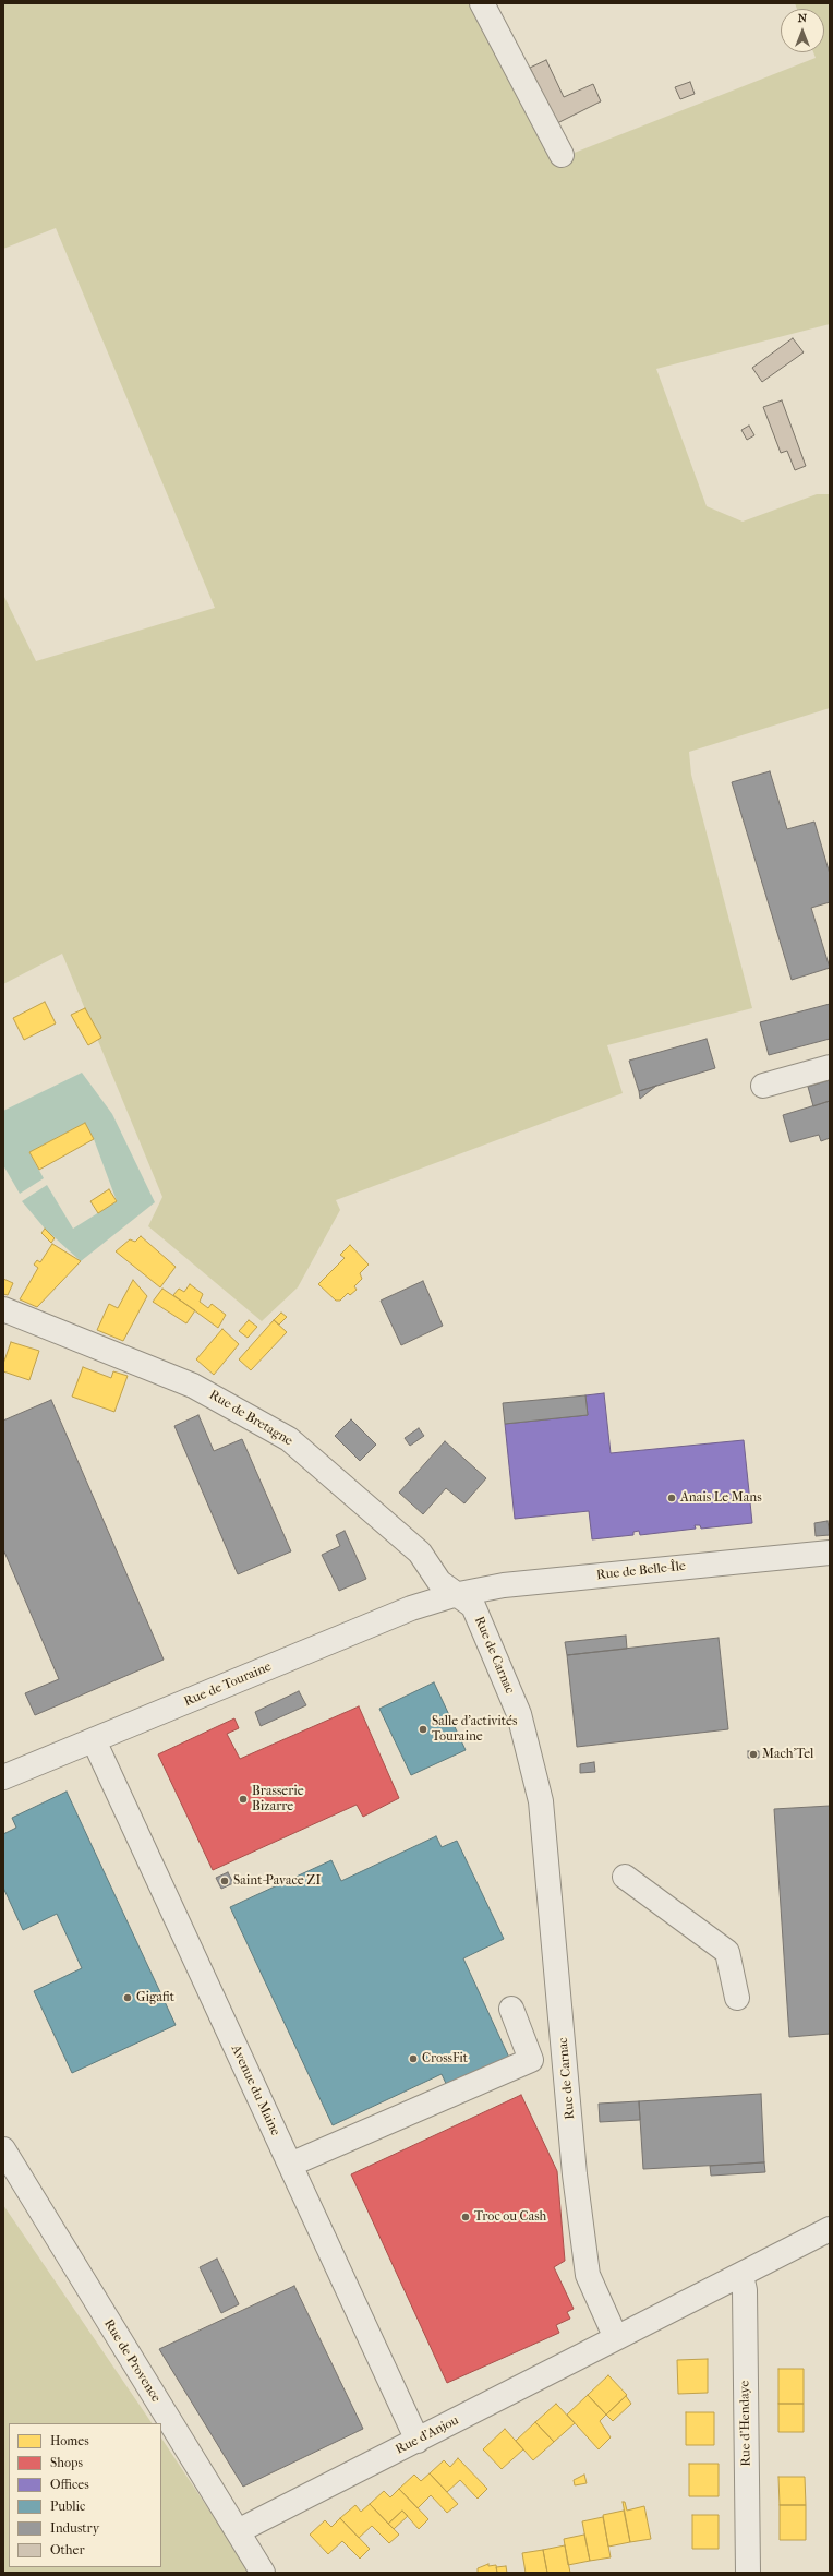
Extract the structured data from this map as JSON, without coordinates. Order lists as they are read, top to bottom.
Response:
{
  "streets": {
    "street": [
      "Rue de Bretagne",
      "Rue de Belle-Île",
      "Rue de Carnac",
      "Rue de Touraine",
      "Avenue du Maine",
      "Rue de Provence",
      "Rue d'Hendaye",
      "Rue d'Anjou"
    ]
  },
  "crossings": [
    ["Rue de Bretagne", "Rue de Belle-Île"],
    ["Rue de Bretagne", "Rue de Carnac"],
    ["Rue de Bretagne", "Rue de Touraine"],
    ["Rue de Belle-Île", "Rue de Carnac"],
    ["Rue de Belle-Île", "Rue de Touraine"],
    ["Rue de Carnac", "Rue de Touraine"],
    ["Rue de Carnac", "Rue d'Anjou"],
    ["Rue de Touraine", "Avenue du Maine"],
    ["Avenue du Maine", "Rue d'Anjou"],
    ["Rue de Provence", "Rue d'Anjou"]
  ],
  "places": [
    "Anais Le Mans",
    "Salle d'activités Touraine",
    "Mach’Tel",
    "Brasserie Bizarre",
    "Saint-Pavace ZI",
    "Gigafit",
    "CrossFit",
    "Troc ou Cash"
  ],
  "legend": [
    "Homes",
    "Shops",
    "Offices",
    "Public",
    "Industry",
    "Other"
  ],
  "north": "top"
}
